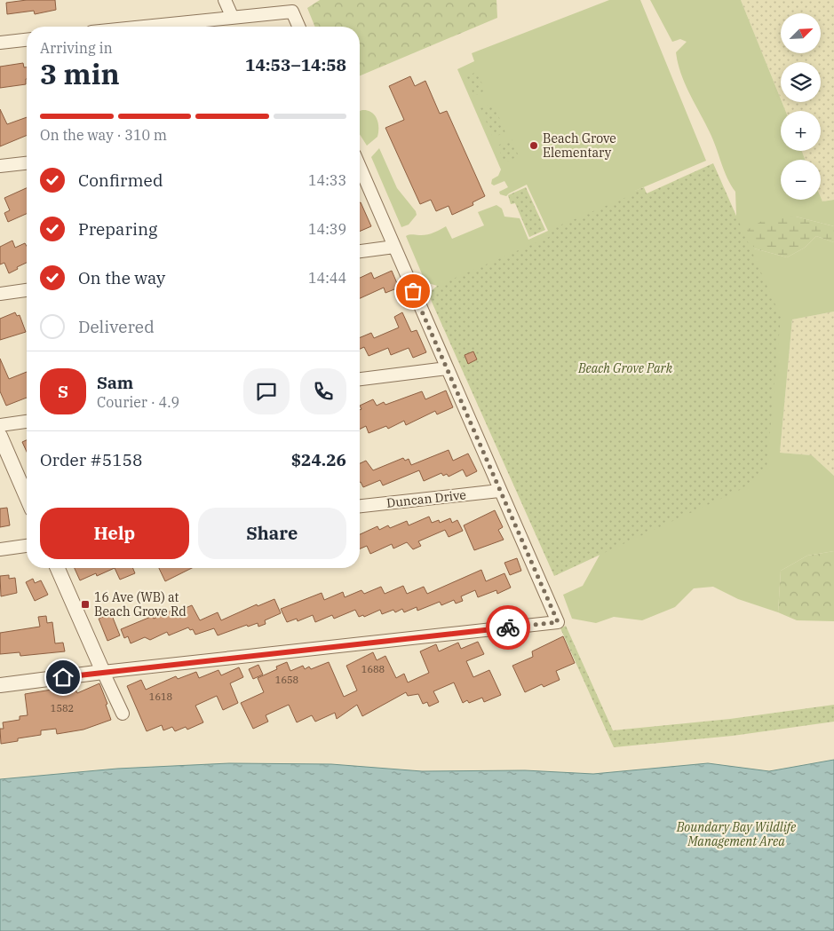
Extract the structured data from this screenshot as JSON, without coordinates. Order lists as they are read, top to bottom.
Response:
{
  "streets": {
    "street": ["Duncan Drive"]
  },
  "parks": ["Beach Grove Park", "Boundary Bay Wildlife Management Area"],
  "places": {
    "other": ["Beach Grove Elementary"],
    "transit": ["16 Ave (WB) at Beach Grove Rd"]
  },
  "house_numbers": [
    "1688",
    "1658",
    "1618",
    "1582"
  ],
  "north": "top right",
  "page": {
    "map_buttons": ["+", "−"],
    "heading": ["3 min", "Arriving in", "14:53–14:58"],
    "panel": [
      "Sam",
      "Courier · 4.9",
      "Order #5158",
      "$24.26"
    ],
    "bar": "On the way · 310 m",
    "list": [
      ["Confirmed", "14:33"],
      ["Preparing", "14:39"],
      ["On the way", "14:44"],
      "Delivered"
    ],
    "round": "S",
    "buttons": ["Help", "Share"]
  }
}
